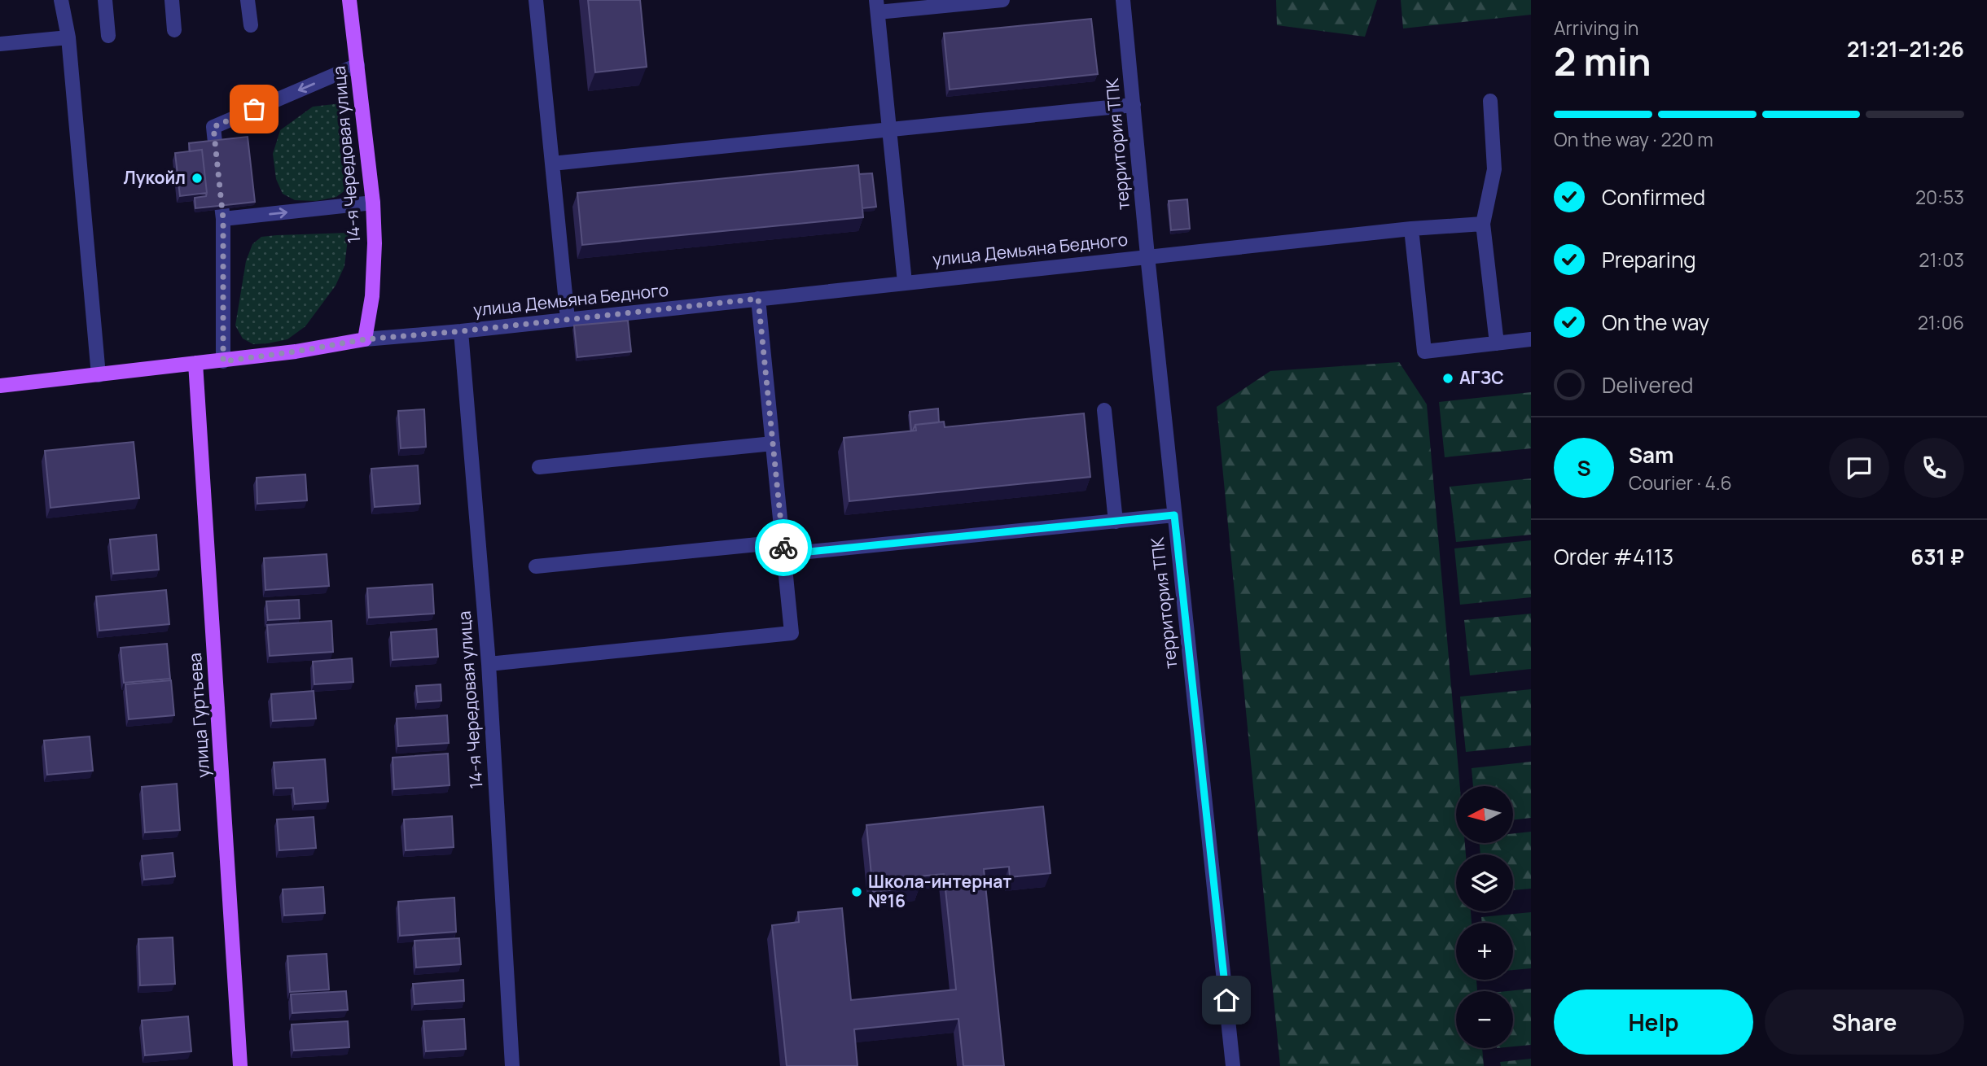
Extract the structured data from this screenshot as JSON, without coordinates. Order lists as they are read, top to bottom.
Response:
{
  "streets": {
    "main road": ["14-я Чередовая улица", "улица Демьяна Бедного", "улица Гуртьева"],
    "street": ["территория ТПК"]
  },
  "crossings": [
    ["территория ТПК", "улица Демьяна Бедного"],
    ["14-я Чередовая улица", "улица Демьяна Бедного"],
    ["улица Демьяна Бедного", "улица Гуртьева"]
  ],
  "places": ["Лукойл", "АГЗС", "Школа-интернат №16"],
  "north": "left",
  "page": {
    "heading": ["2 min", "Arriving in", "21:21–21:26"],
    "panel": [
      "Sam",
      "Courier · 4.6",
      "Order #4113",
      "631 ₽"
    ],
    "bar": "On the way · 220 m",
    "list": [
      ["Confirmed", "20:53"],
      ["Preparing", "21:03"],
      ["On the way", "21:06"],
      "Delivered"
    ],
    "round": "S",
    "map_buttons": ["+", "−"],
    "buttons": ["Help", "Share"]
  }
}
